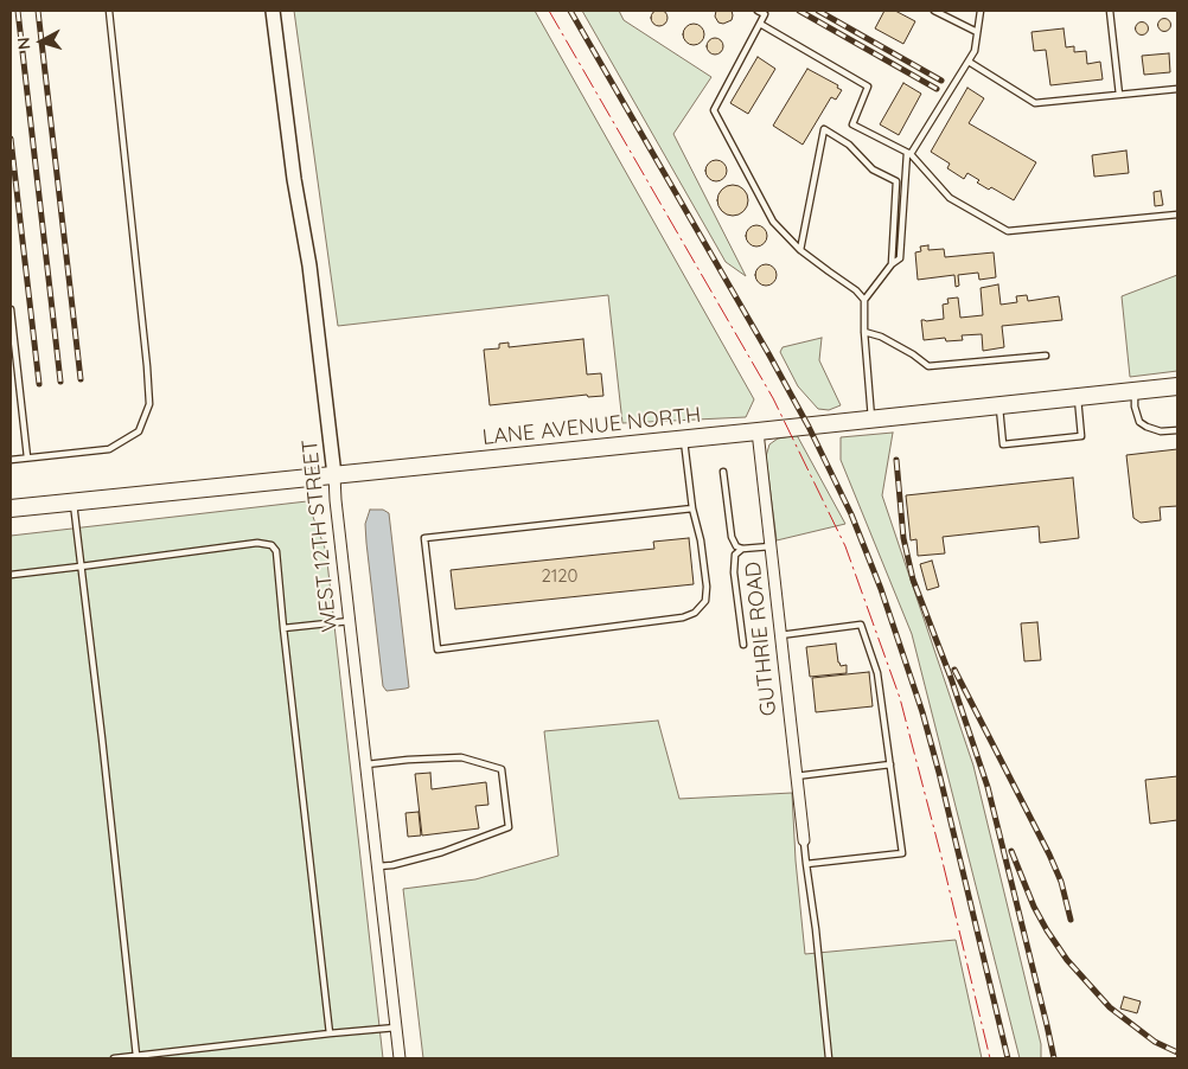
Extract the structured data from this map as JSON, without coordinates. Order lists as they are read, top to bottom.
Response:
{
  "streets": {
    "main road": ["LANE AVENUE NORTH"],
    "street": ["WEST 12TH STREET", "GUTHRIE ROAD"]
  },
  "crossings": [
    ["LANE AVENUE NORTH", "WEST 12TH STREET"],
    ["LANE AVENUE NORTH", "GUTHRIE ROAD"]
  ],
  "house_numbers": ["2120"],
  "north": "left"
}
